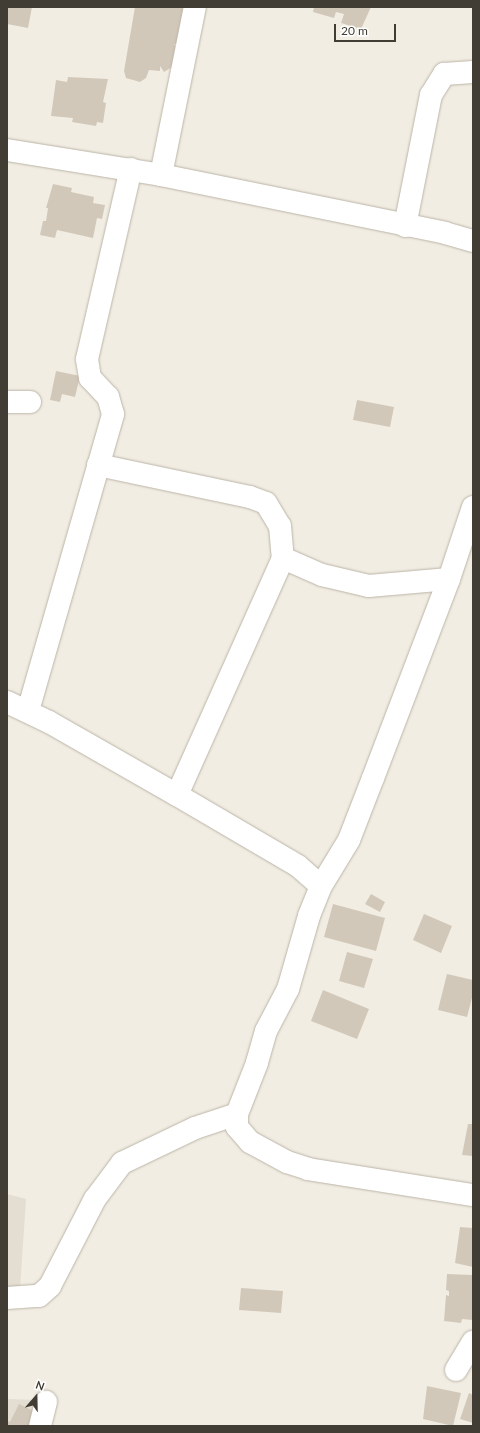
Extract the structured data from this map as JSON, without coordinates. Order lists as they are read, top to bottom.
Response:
{
  "scale_bar": "20 m",
  "north": "top"
}
